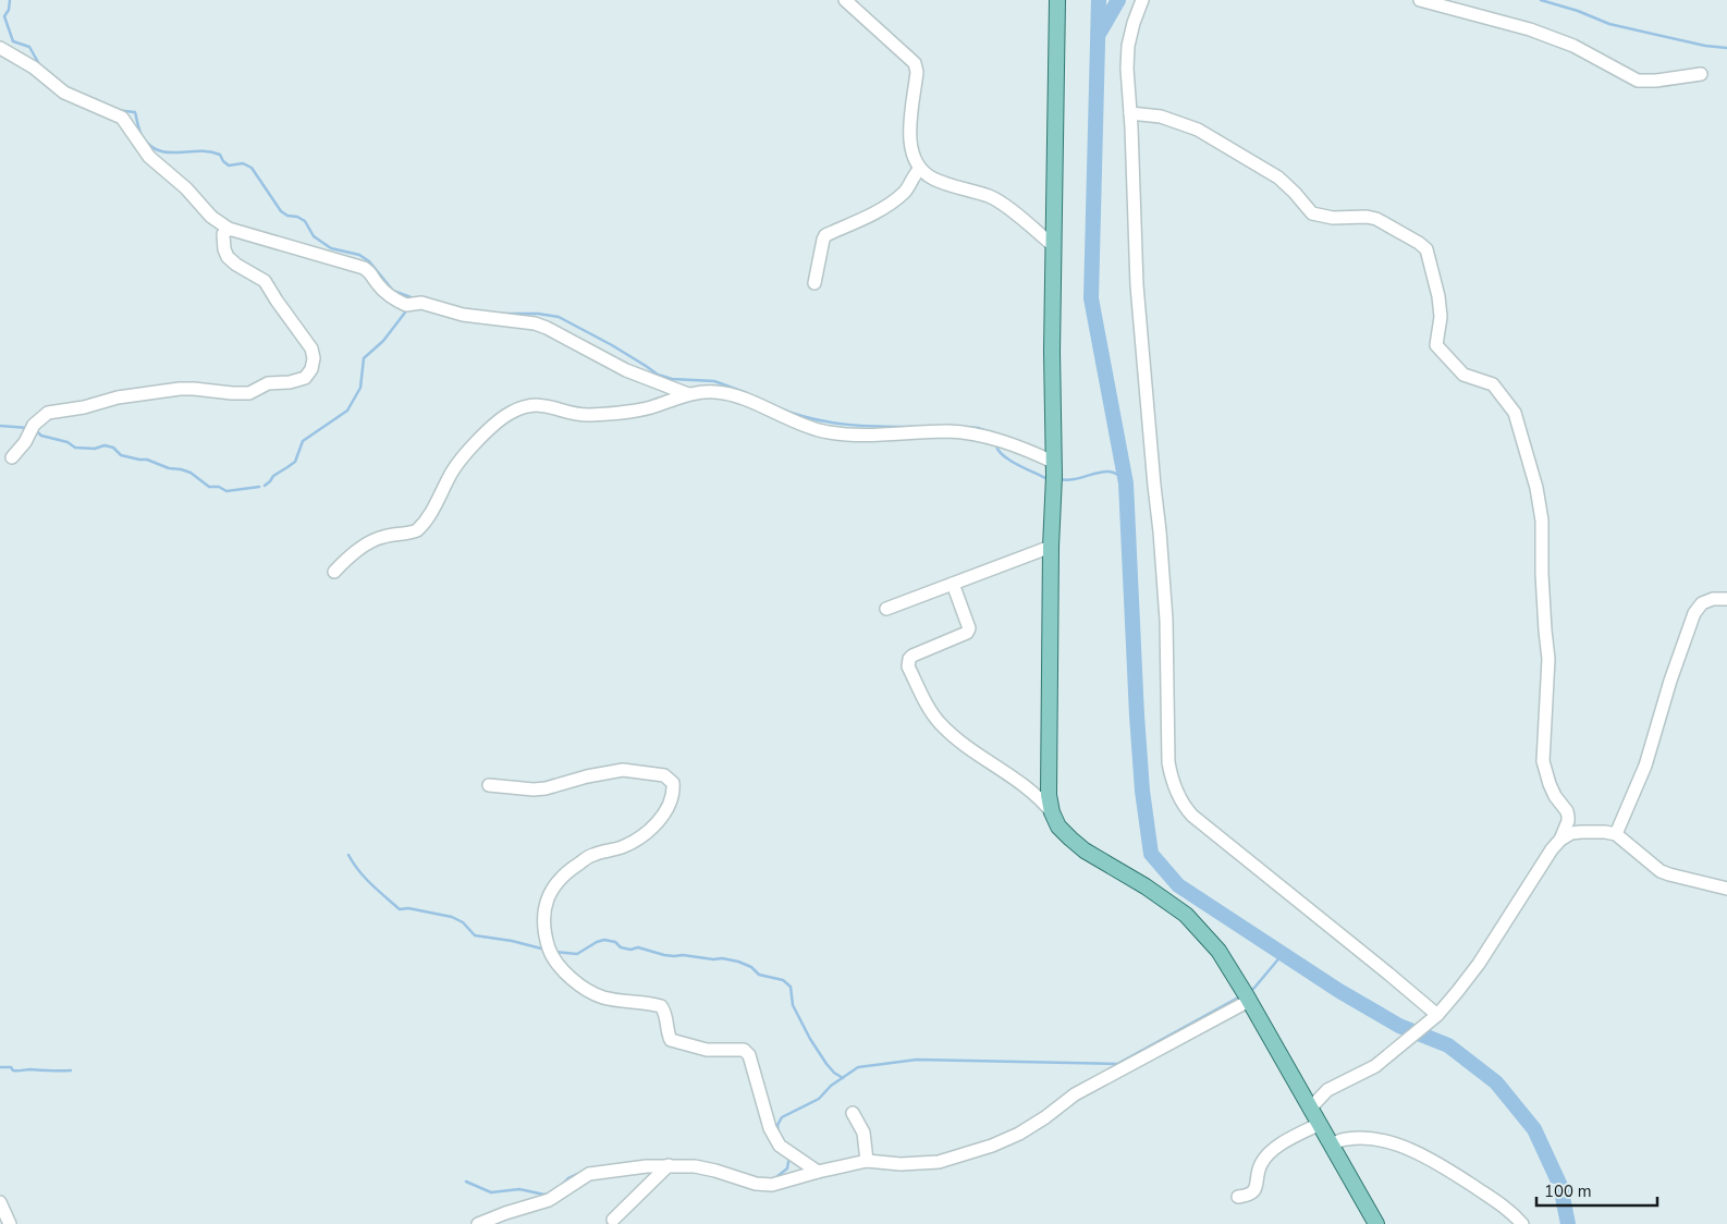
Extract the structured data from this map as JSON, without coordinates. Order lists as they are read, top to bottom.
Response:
{
  "scale_bar": "100 m"
}
